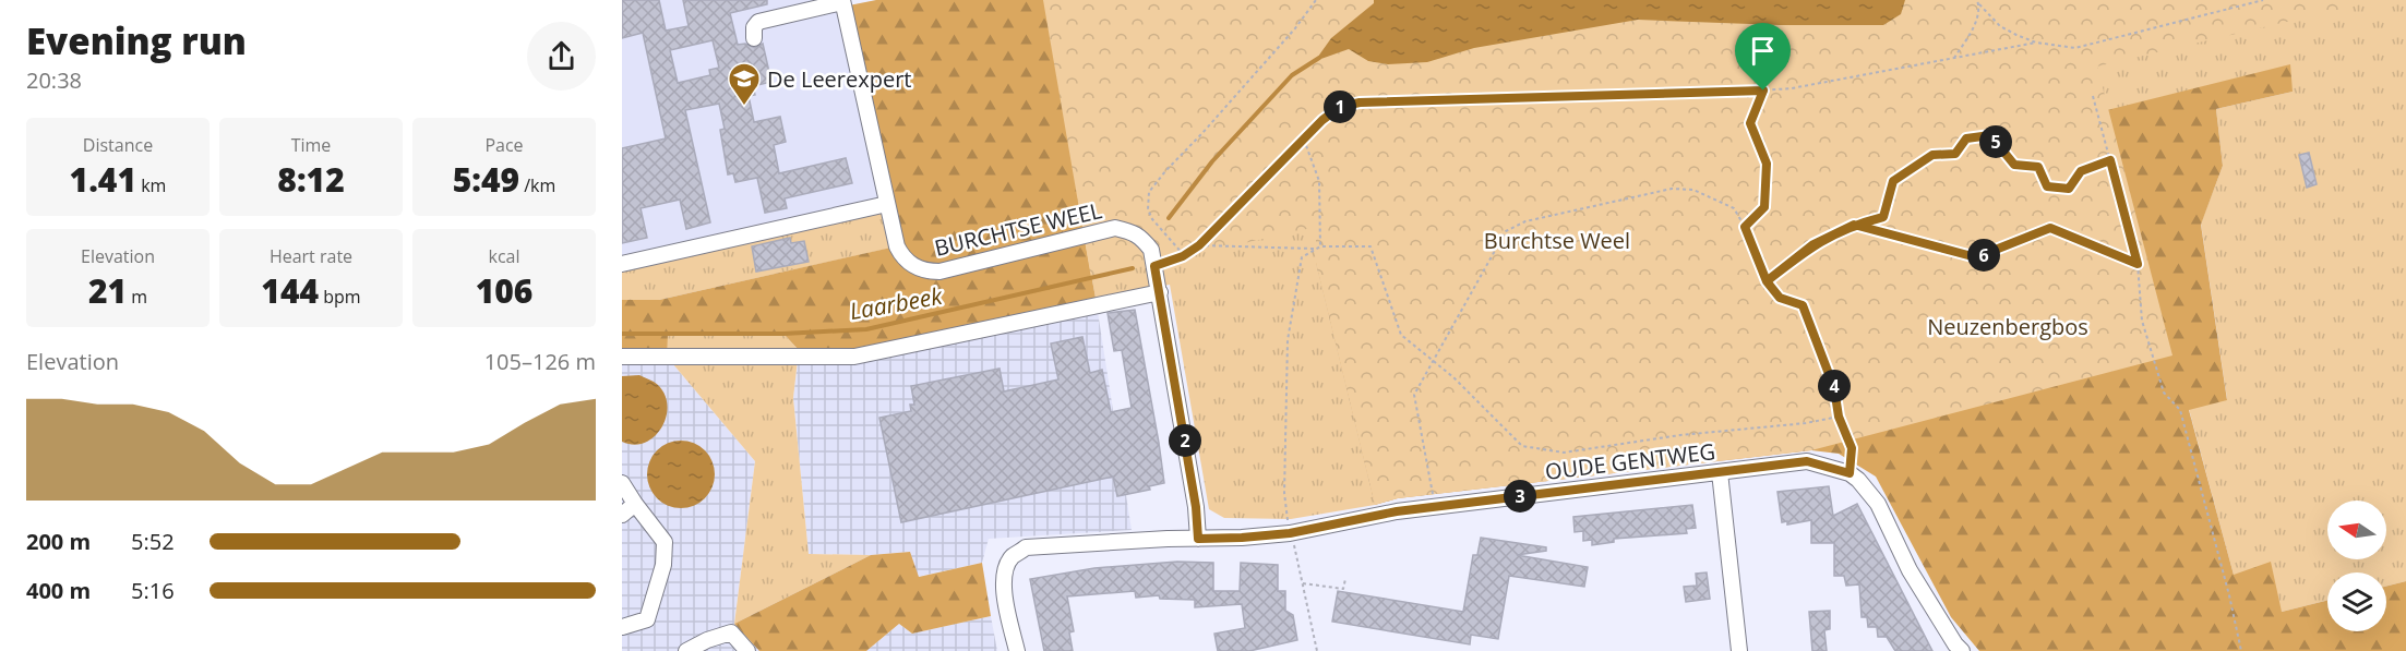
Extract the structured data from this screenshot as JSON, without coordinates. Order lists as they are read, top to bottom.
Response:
{
  "streets": {
    "street": ["BURCHTSE WEEL", "OUDE GENTWEG"]
  },
  "crossings": [
    ["BURCHTSE WEEL", "OUDE GENTWEG"]
  ],
  "water": ["Laarbeek"],
  "parks": ["Burchtse Weel", "Neuzenbergbos"],
  "places": {
    "school or university": ["De Leerexpert"]
  },
  "north": "left",
  "page": {
    "heading": ["Evening run", "20:38"],
    "pins": [
      "1",
      "5",
      "6",
      "4",
      "2",
      "3"
    ],
    "stats": [
      ["Distance", "1.41 km"],
      ["Time", "8:12"],
      ["Pace", "5:49 /km"],
      ["Elevation", "21 m"],
      ["Heart rate", "144 bpm"],
      ["kcal", "106"]
    ],
    "chart": ["Elevation", "105–126 m"],
    "list": [
      {
        "name": "200 m",
        "note": "5:52"
      },
      {
        "name": "400 m",
        "note": "5:16"
      }
    ]
  }
}
